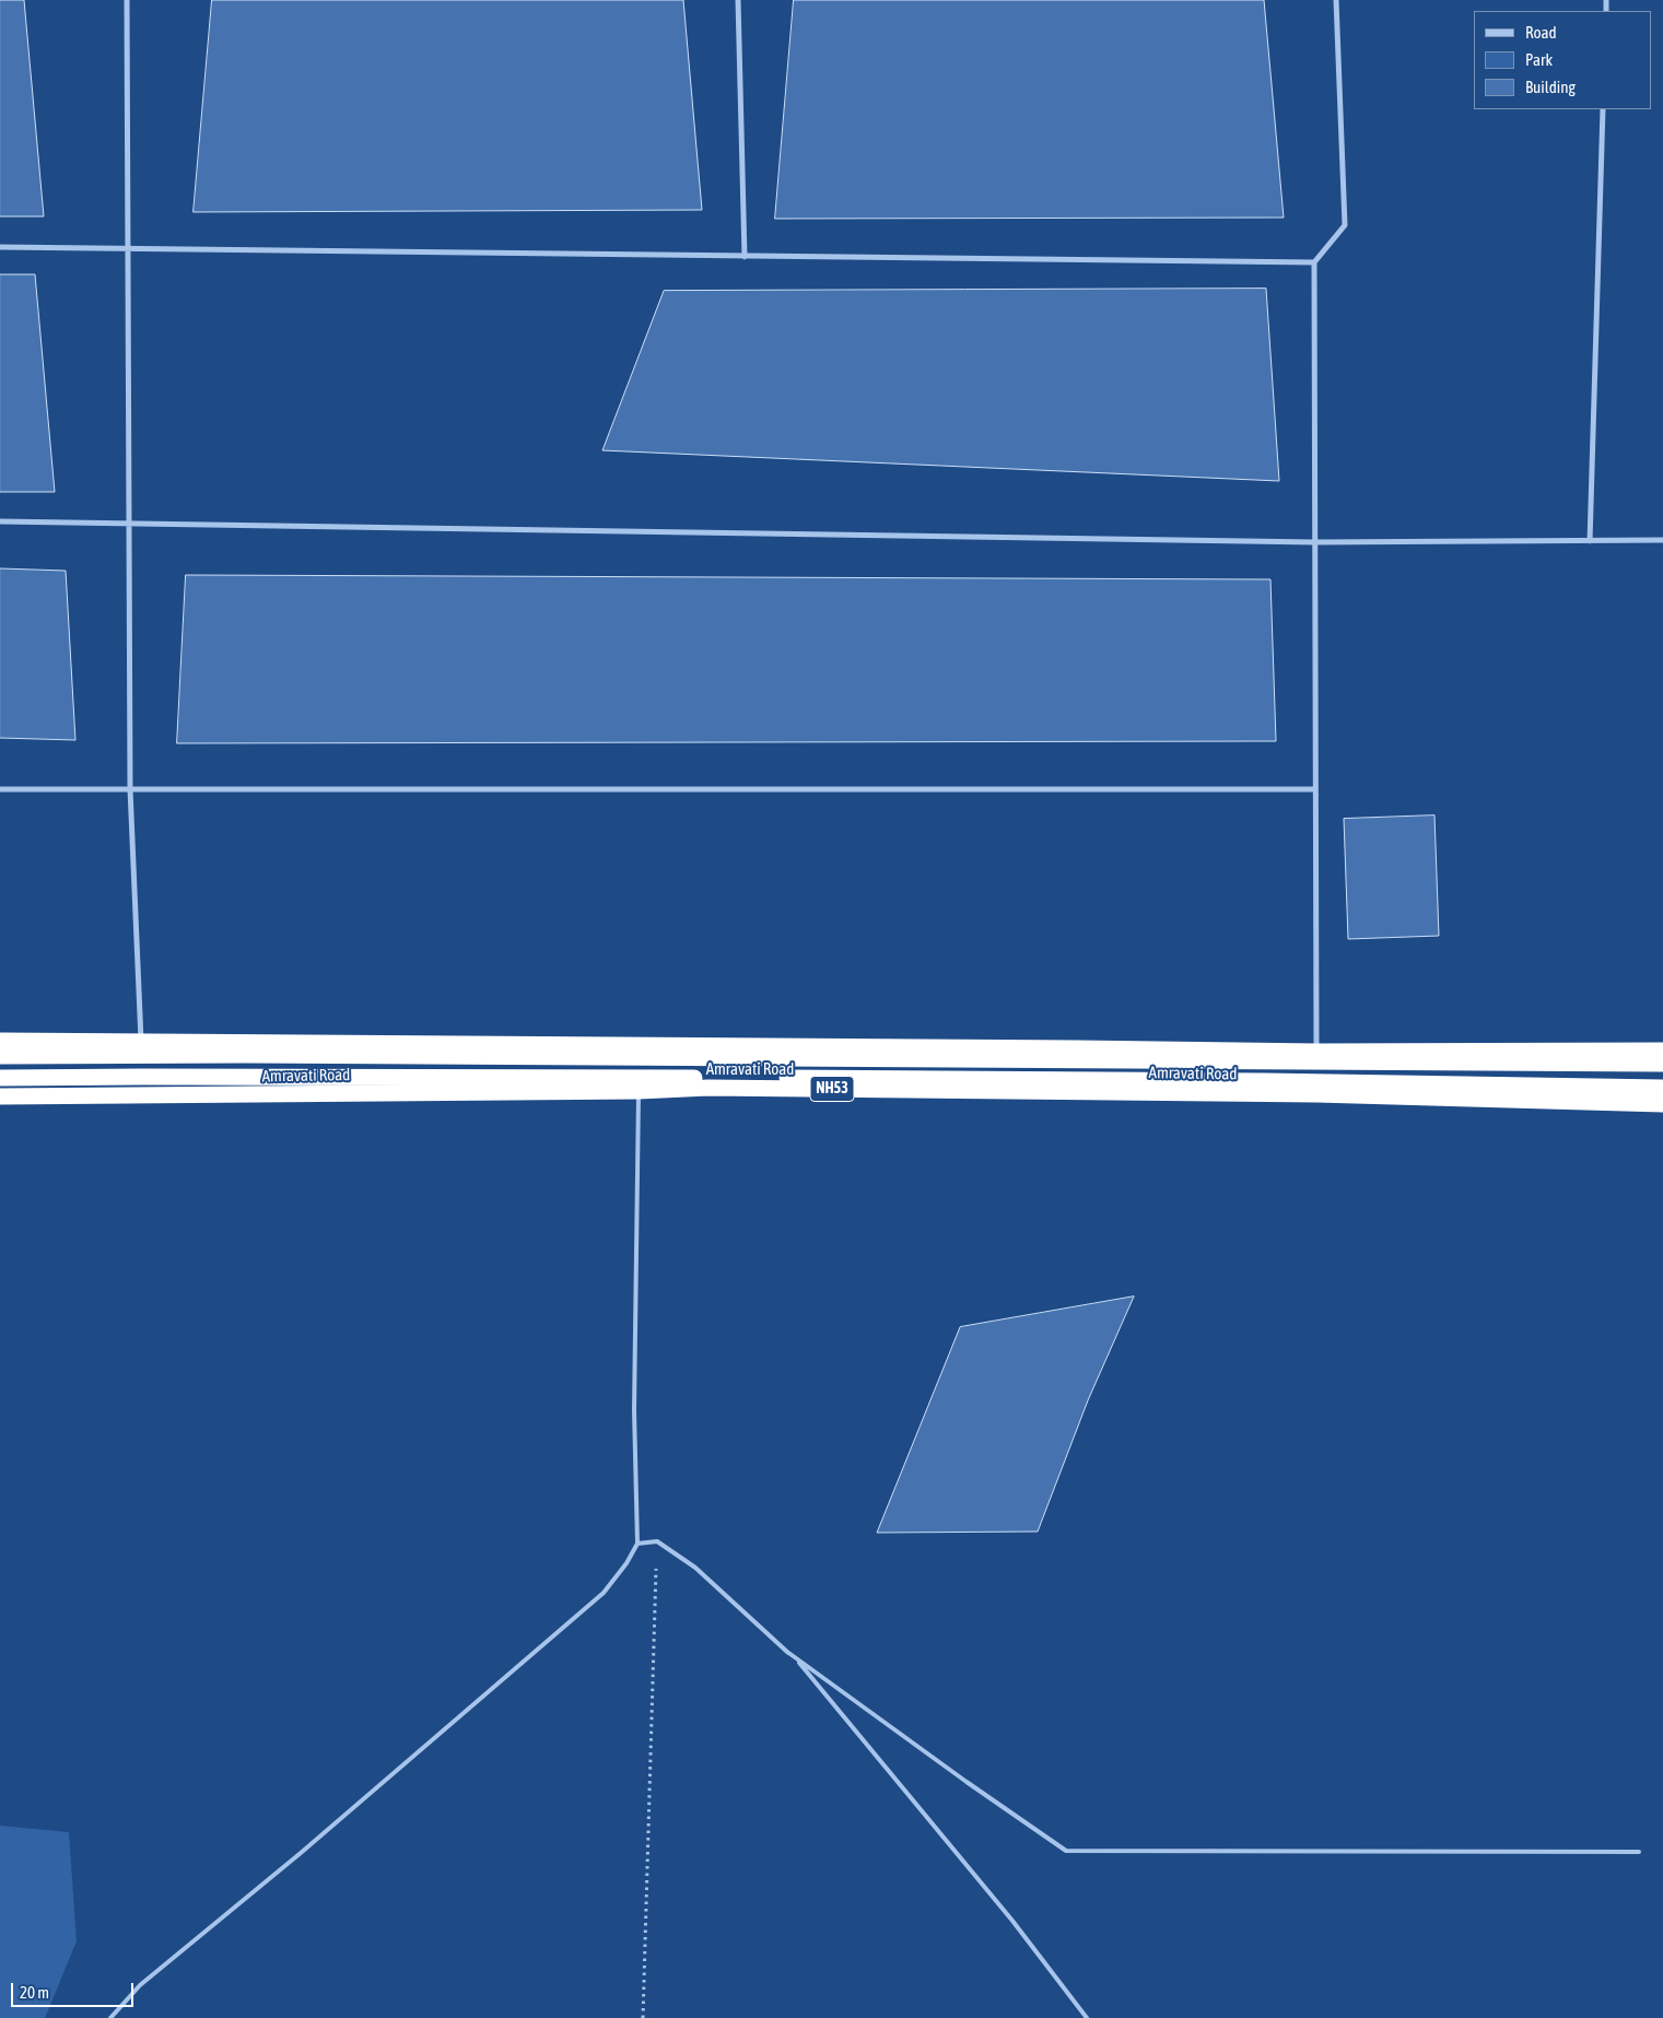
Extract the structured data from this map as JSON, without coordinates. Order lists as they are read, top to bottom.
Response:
{
  "streets": {
    "highway": ["Amravati Road", "NH53"]
  },
  "legend": ["Road", "Park", "Building"],
  "scale_bar": "20 m"
}
